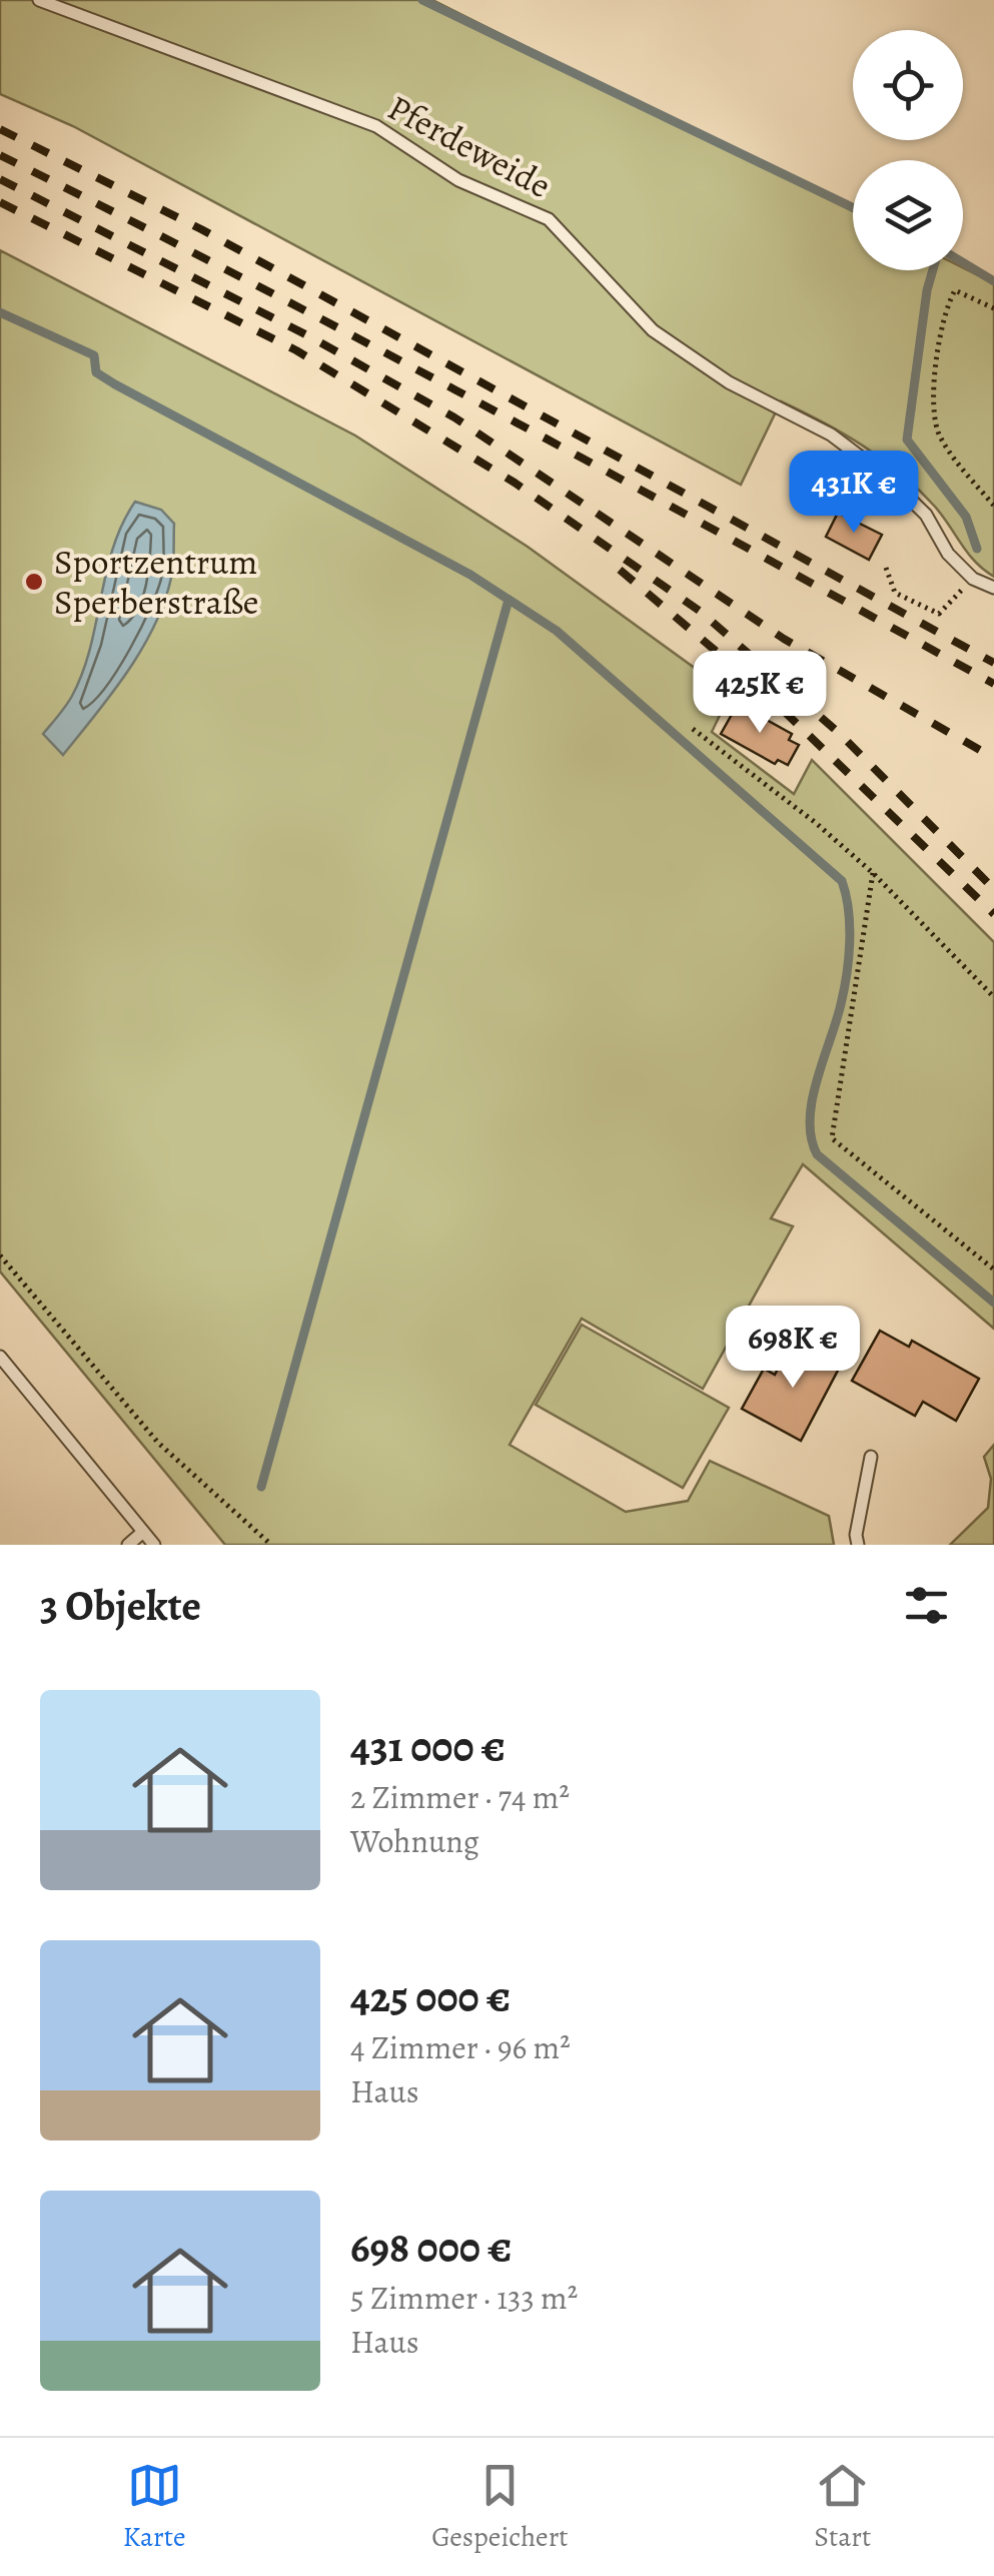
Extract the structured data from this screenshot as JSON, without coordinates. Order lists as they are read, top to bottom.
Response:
{
  "streets": {
    "lane": ["Pferdeweide"]
  },
  "places": ["Sportzentrum Sperberstraße"],
  "page": {
    "price": ["431K €", "425K €", "698K €"],
    "heading": "3 Objekte",
    "list": [
      {
        "name": "431 000 €",
        "note": "2 Zimmer · 74 m² · Wohnung"
      },
      {
        "name": "425 000 €",
        "note": "4 Zimmer · 96 m² · Haus"
      },
      {
        "name": "698 000 €",
        "note": "5 Zimmer · 133 m² · Haus"
      }
    ],
    "tabs": ["Karte", "Gespeichert", "Start"]
  }
}
